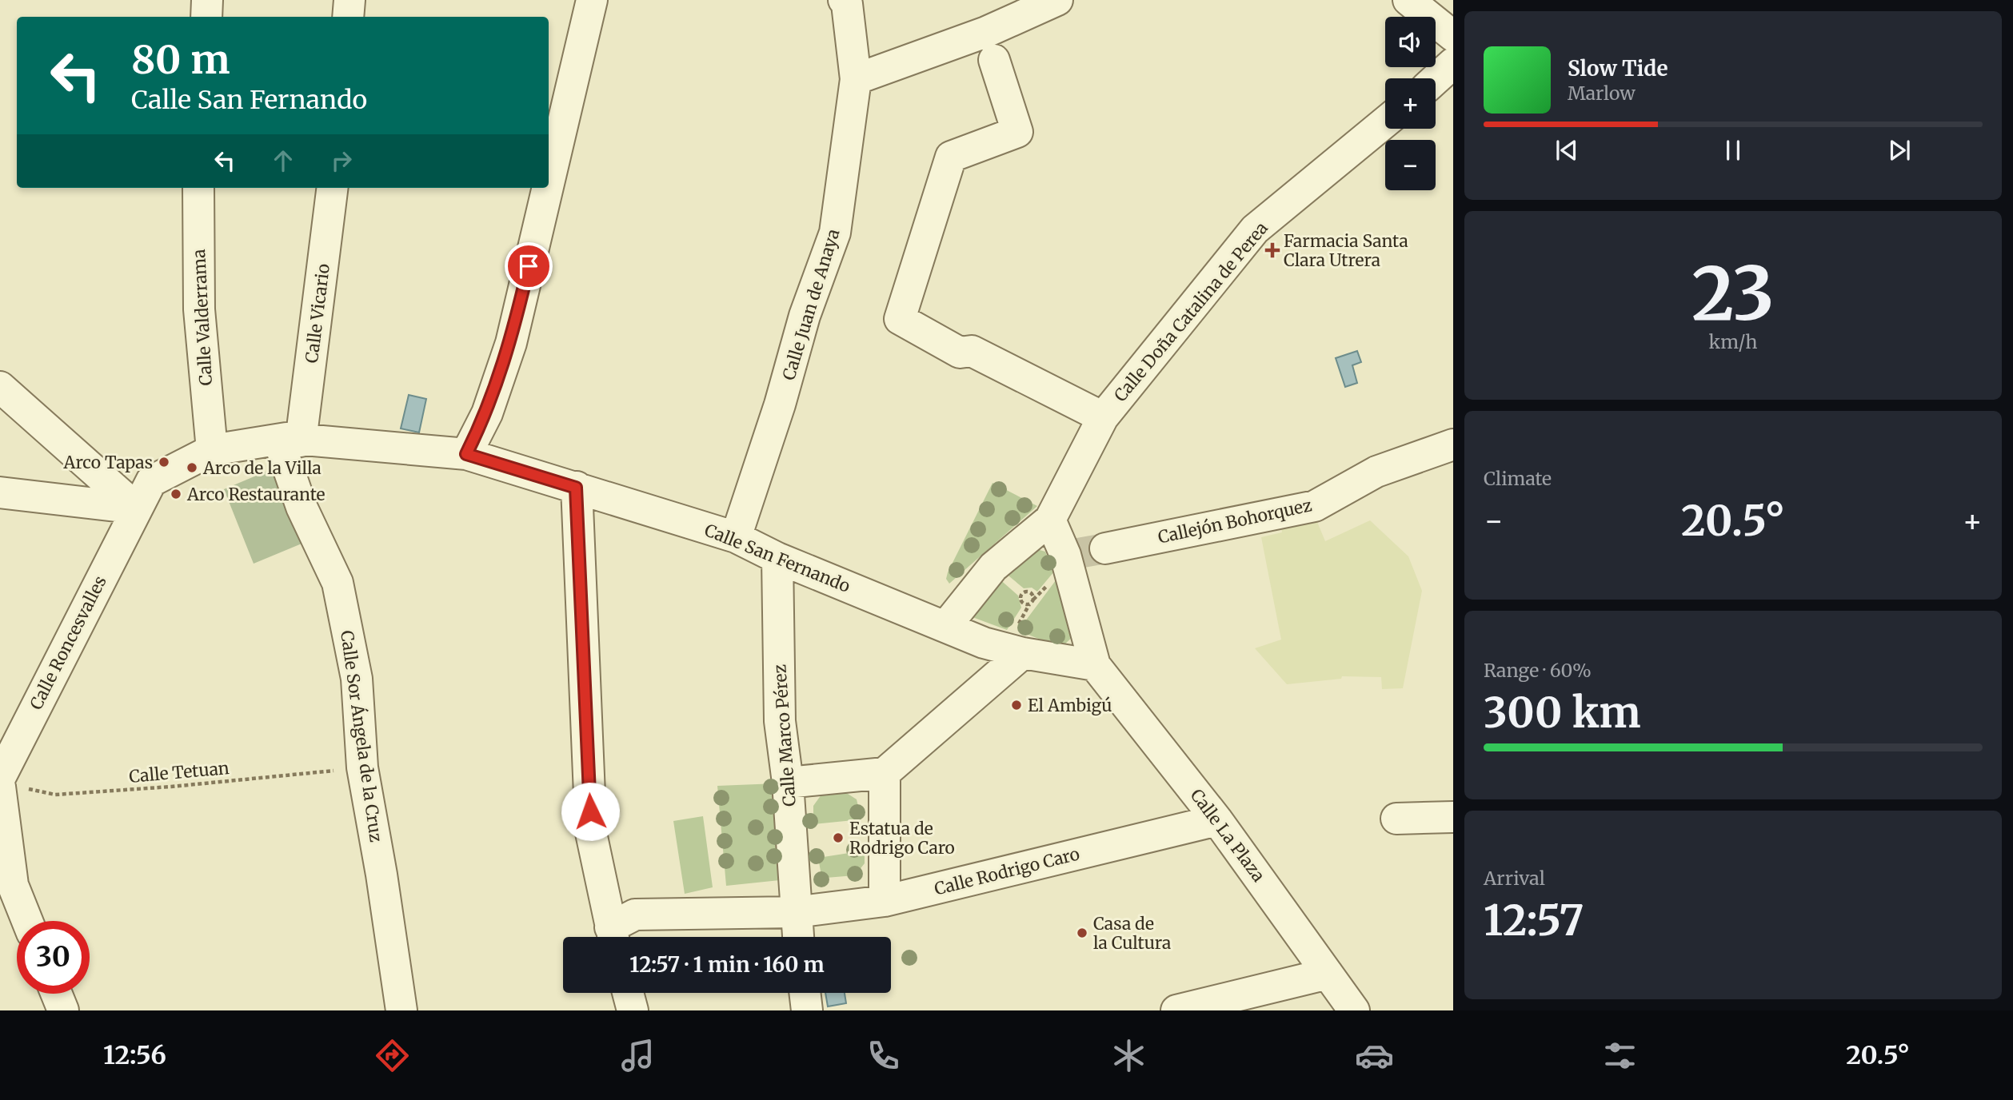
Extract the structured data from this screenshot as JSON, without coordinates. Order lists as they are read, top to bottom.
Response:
{
  "streets": {
    "street": [
      "Calle Juan de Anaya",
      "Calle Doña Catalina de Perea",
      "Calle Vicario",
      "Calle Valderrama",
      "Callejón Bohorquez",
      "Calle San Fernando",
      "Calle Roncesvalles",
      "Calle Marco Pérez",
      "Calle Sor Ángela de la Cruz",
      "Calle La Plaza",
      "Calle Rodrigo Caro"
    ],
    "path": ["Calle Tetuan"]
  },
  "crossings": [
    ["Calle Juan de Anaya", "Calle San Fernando"],
    ["Calle Vicario", "Calle San Fernando"],
    ["Calle Vicario", "Calle Sor Ángela de la Cruz"],
    ["Calle Valderrama", "Calle San Fernando"],
    ["Calle Valderrama", "Calle Roncesvalles"],
    ["Calle San Fernando", "Calle Roncesvalles"],
    ["Calle San Fernando", "Calle Marco Pérez"],
    ["Calle San Fernando", "Calle Sor Ángela de la Cruz"],
    ["Calle San Fernando", "Calle La Plaza"],
    ["Calle Roncesvalles", "Calle Tetuan"],
    ["Calle Marco Pérez", "Calle Rodrigo Caro"],
    ["Calle Sor Ángela de la Cruz", "Calle Tetuan"],
    ["Calle La Plaza", "Calle Rodrigo Caro"]
  ],
  "places": {
    "health": ["Farmacia Santa Clara Utrera"],
    "other": [
      "Arco Tapas",
      "Arco de la Villa",
      "Arco Restaurante",
      "El Ambigú",
      "Estatua de Rodrigo Caro",
      "Casa de la Cultura"
    ]
  },
  "page": {
    "map_buttons": ["+", "−"],
    "turn": ["80 m", "Calle San Fernando"],
    "song": ["Slow Tide", "Marlow"],
    "tile": [
      ["23", "km/h"],
      "Climate",
      ["Range · 60%", "300 km"],
      ["Arrival", "12:57"]
    ],
    "heat": ["−", "20.5°", "+"],
    "limit": "30",
    "trip": "12:57 · 1 min · 160 m",
    "tabs": ["12:56", "20.5°"]
  }
}
